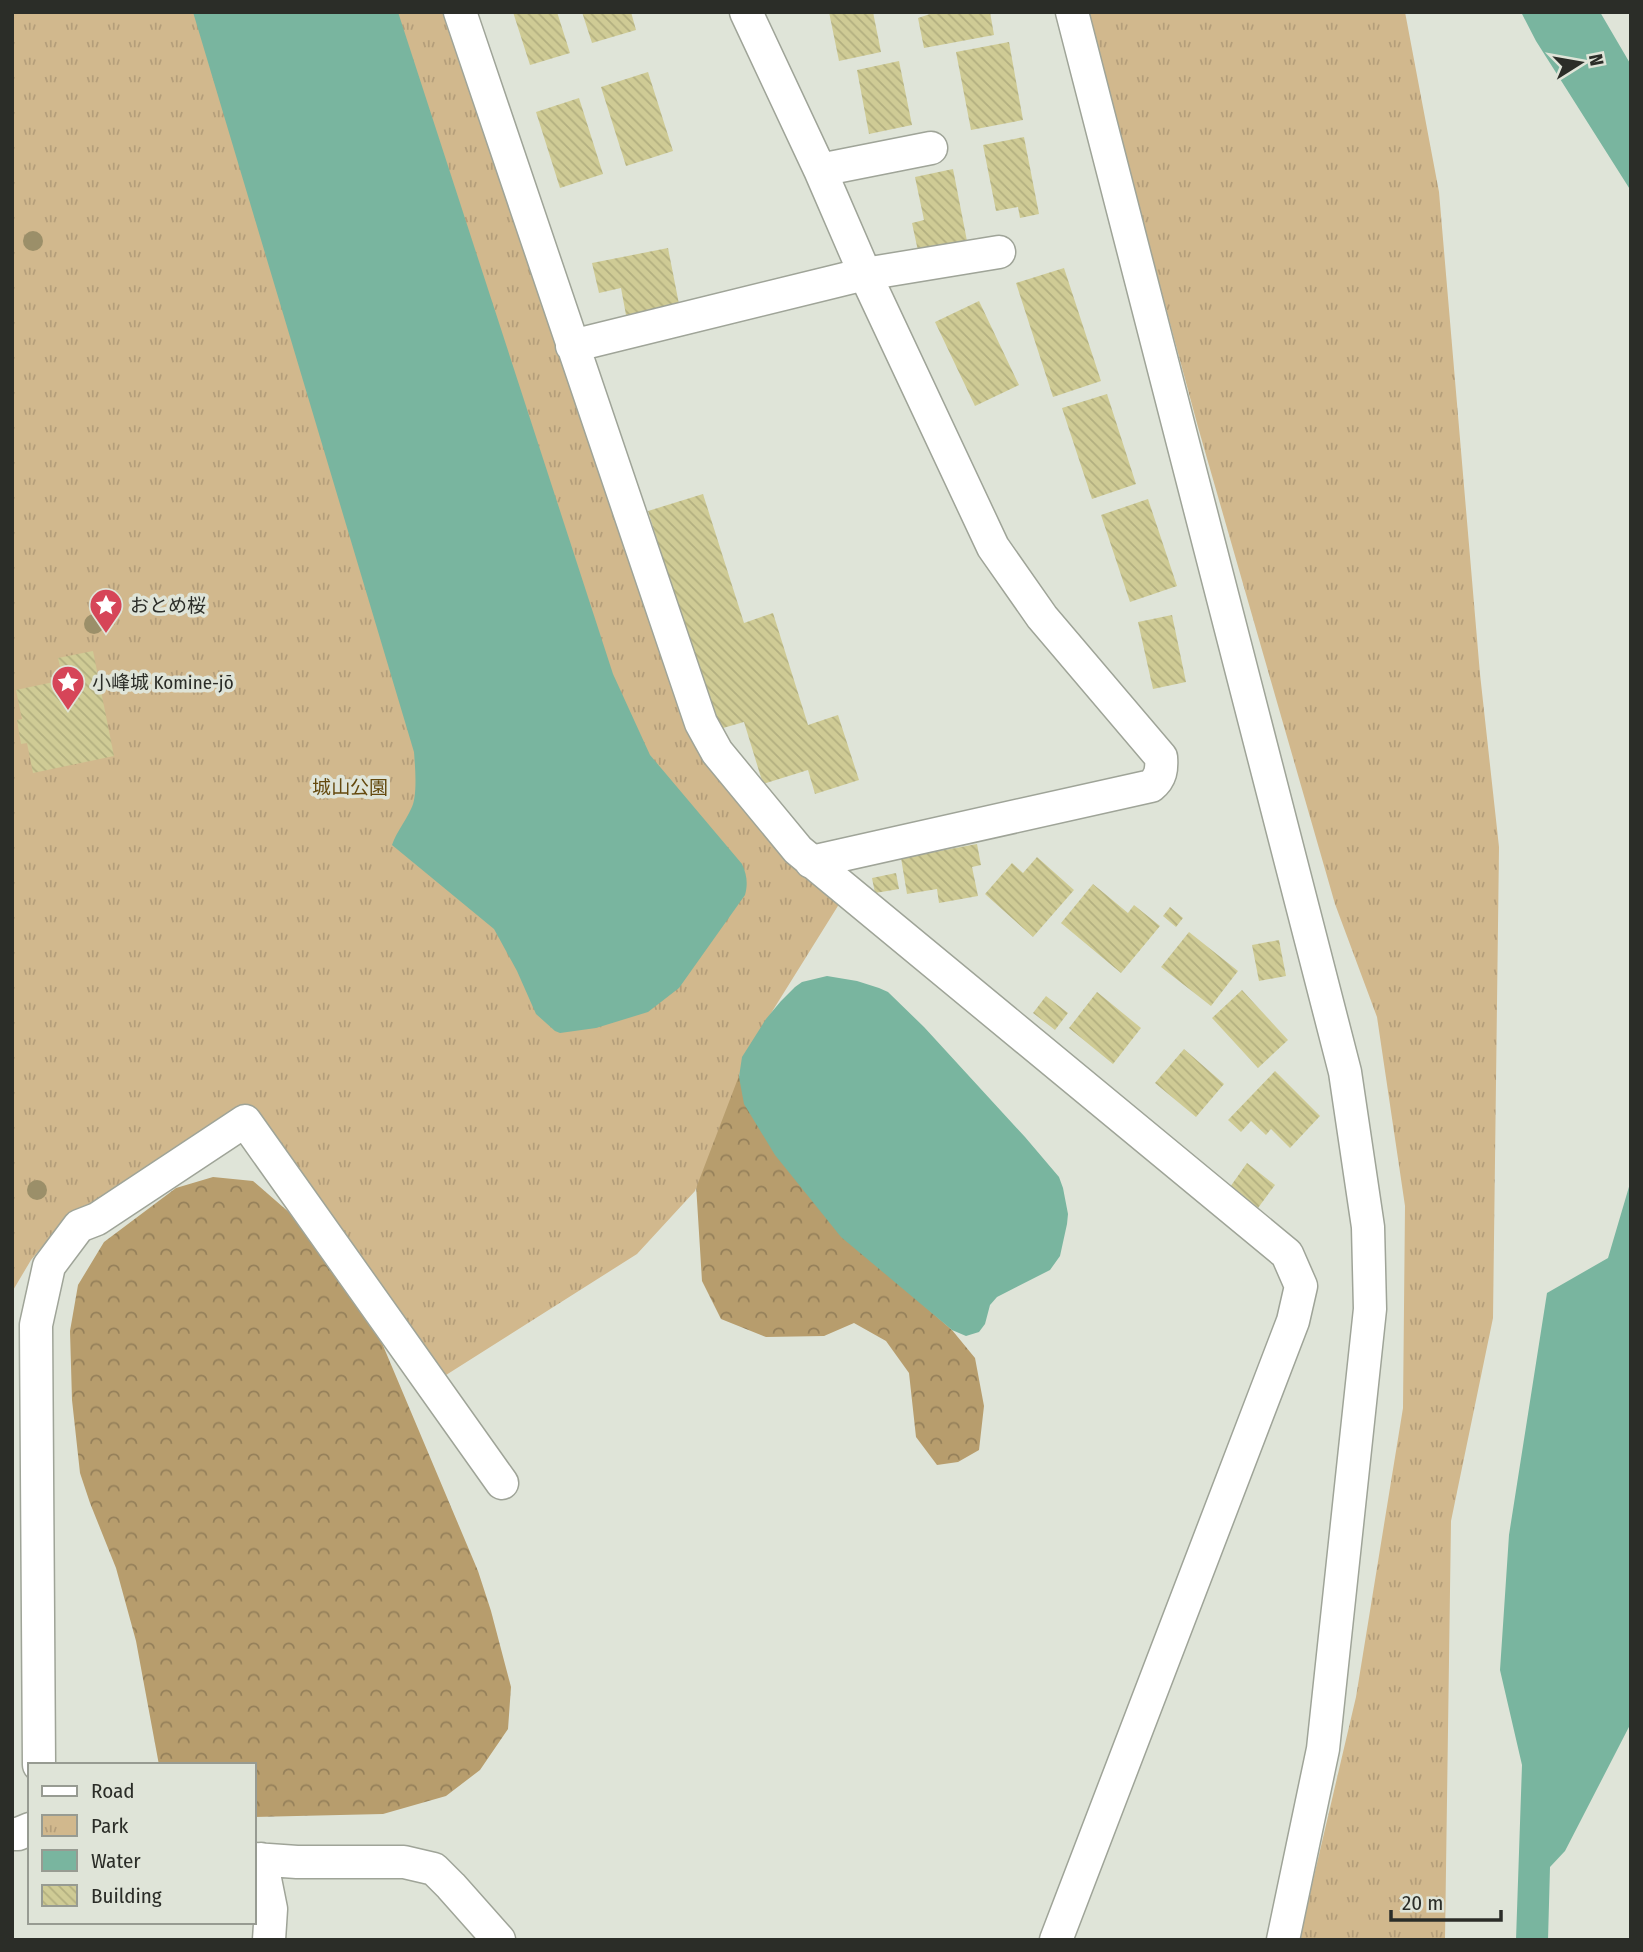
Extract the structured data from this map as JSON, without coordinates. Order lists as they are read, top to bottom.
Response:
{
  "parks": ["城山公園"],
  "places": {
    "place": ["おとめ桜", "小峰城 Komine-jō"]
  },
  "legend": [
    "Road",
    "Park",
    "Water",
    "Building"
  ],
  "scale_bar": "20 m",
  "north": "right"
}
